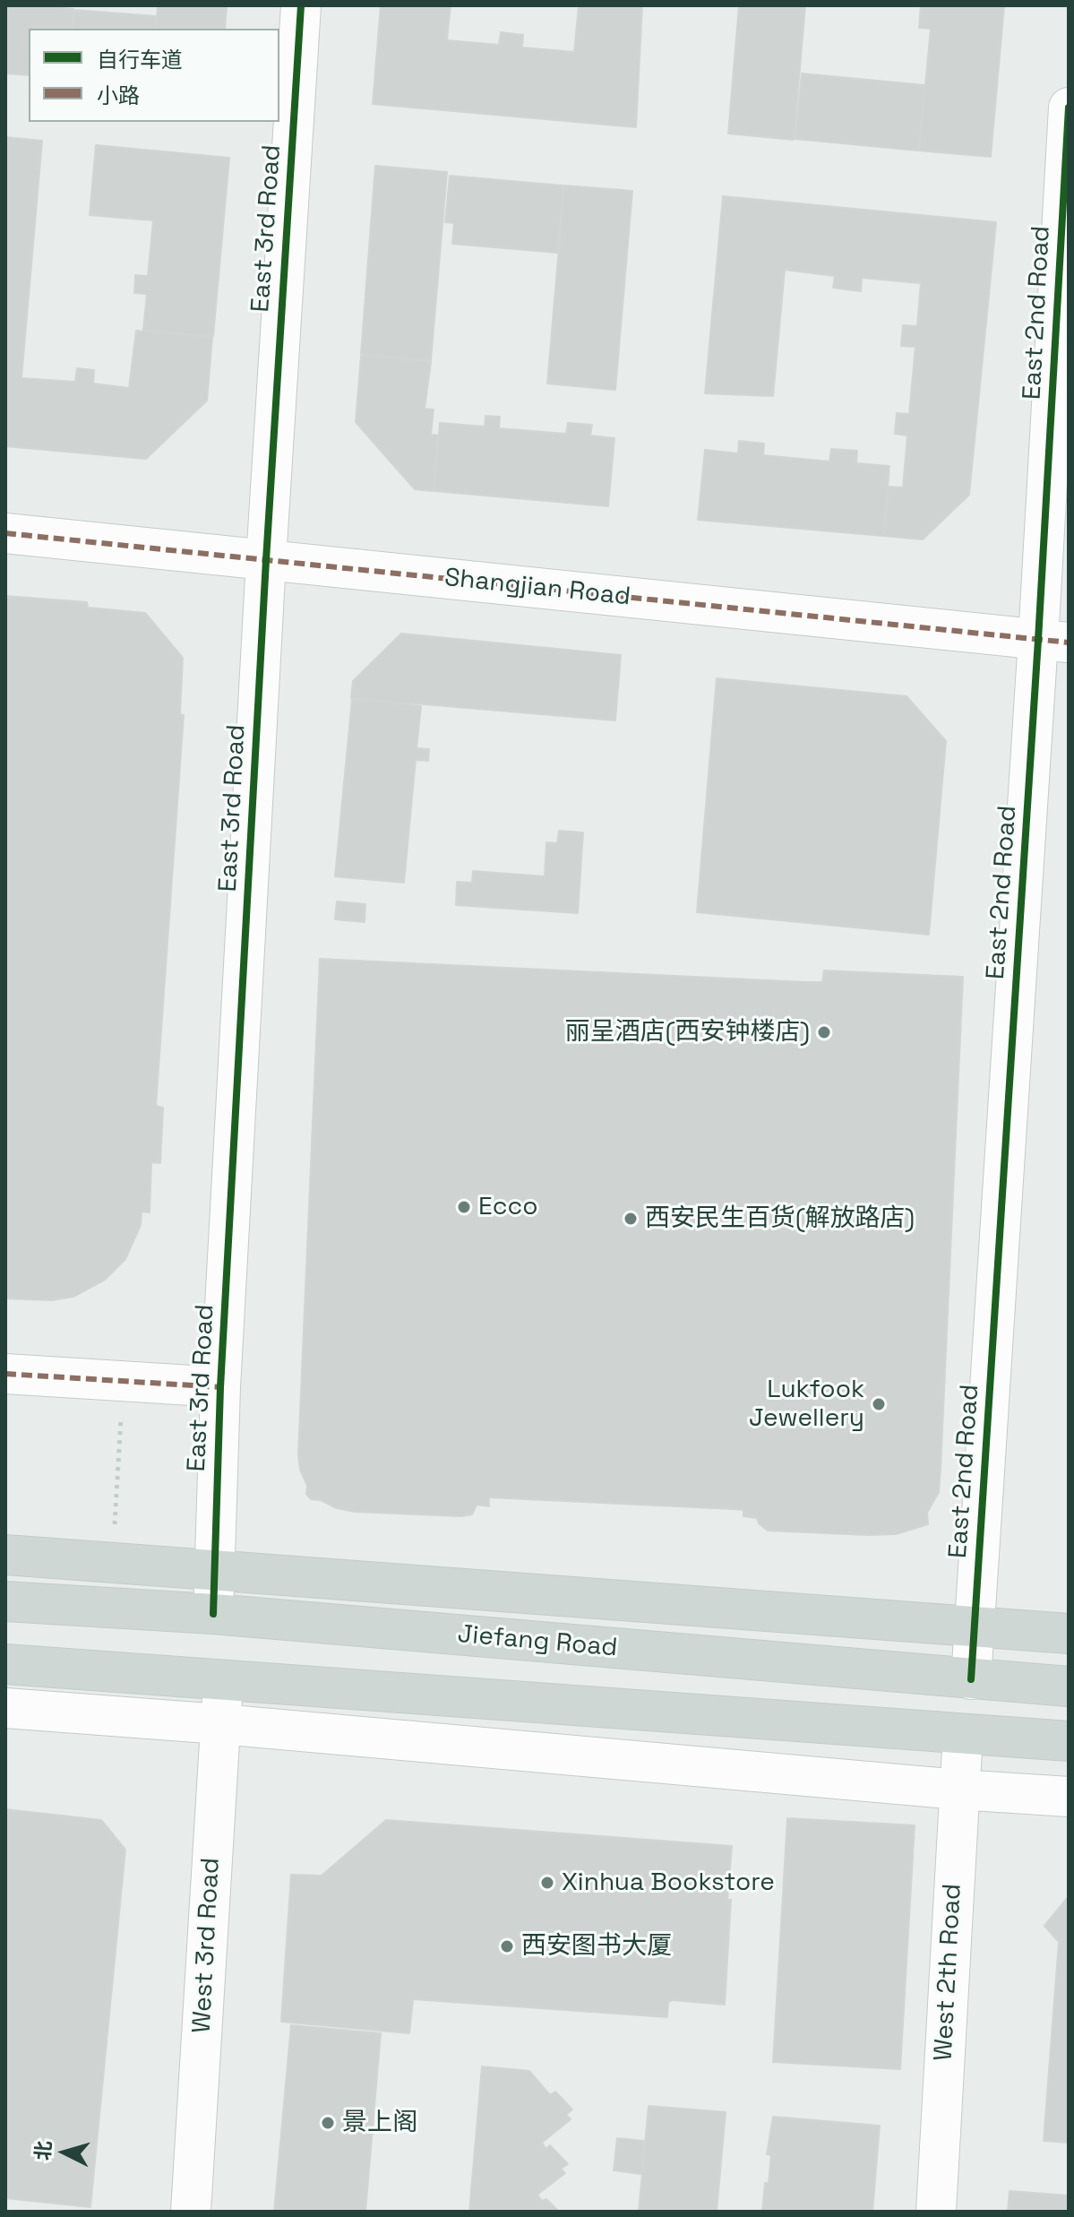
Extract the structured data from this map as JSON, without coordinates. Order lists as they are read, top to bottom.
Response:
{
  "streets": {
    "main road": ["Jiefang Road"],
    "street": [
      "East 3rd Road",
      "East 2nd Road",
      "Shangjian Road",
      "West 3rd Road",
      "West 2th Road"
    ]
  },
  "crossings": [
    ["East 3rd Road", "Shangjian Road"],
    ["East 3rd Road", "Jiefang Road"],
    ["East 2nd Road", "Shangjian Road"],
    ["East 2nd Road", "Jiefang Road"]
  ],
  "places": [
    "丽呈酒店(西安钟楼店)",
    "Ecco",
    "西安民生百货(解放路店)",
    "Lukfook Jewellery",
    "Xinhua Bookstore",
    "西安图书大厦",
    "景上阁"
  ],
  "legend": ["自行车道", "小路"],
  "north": "left"
}
